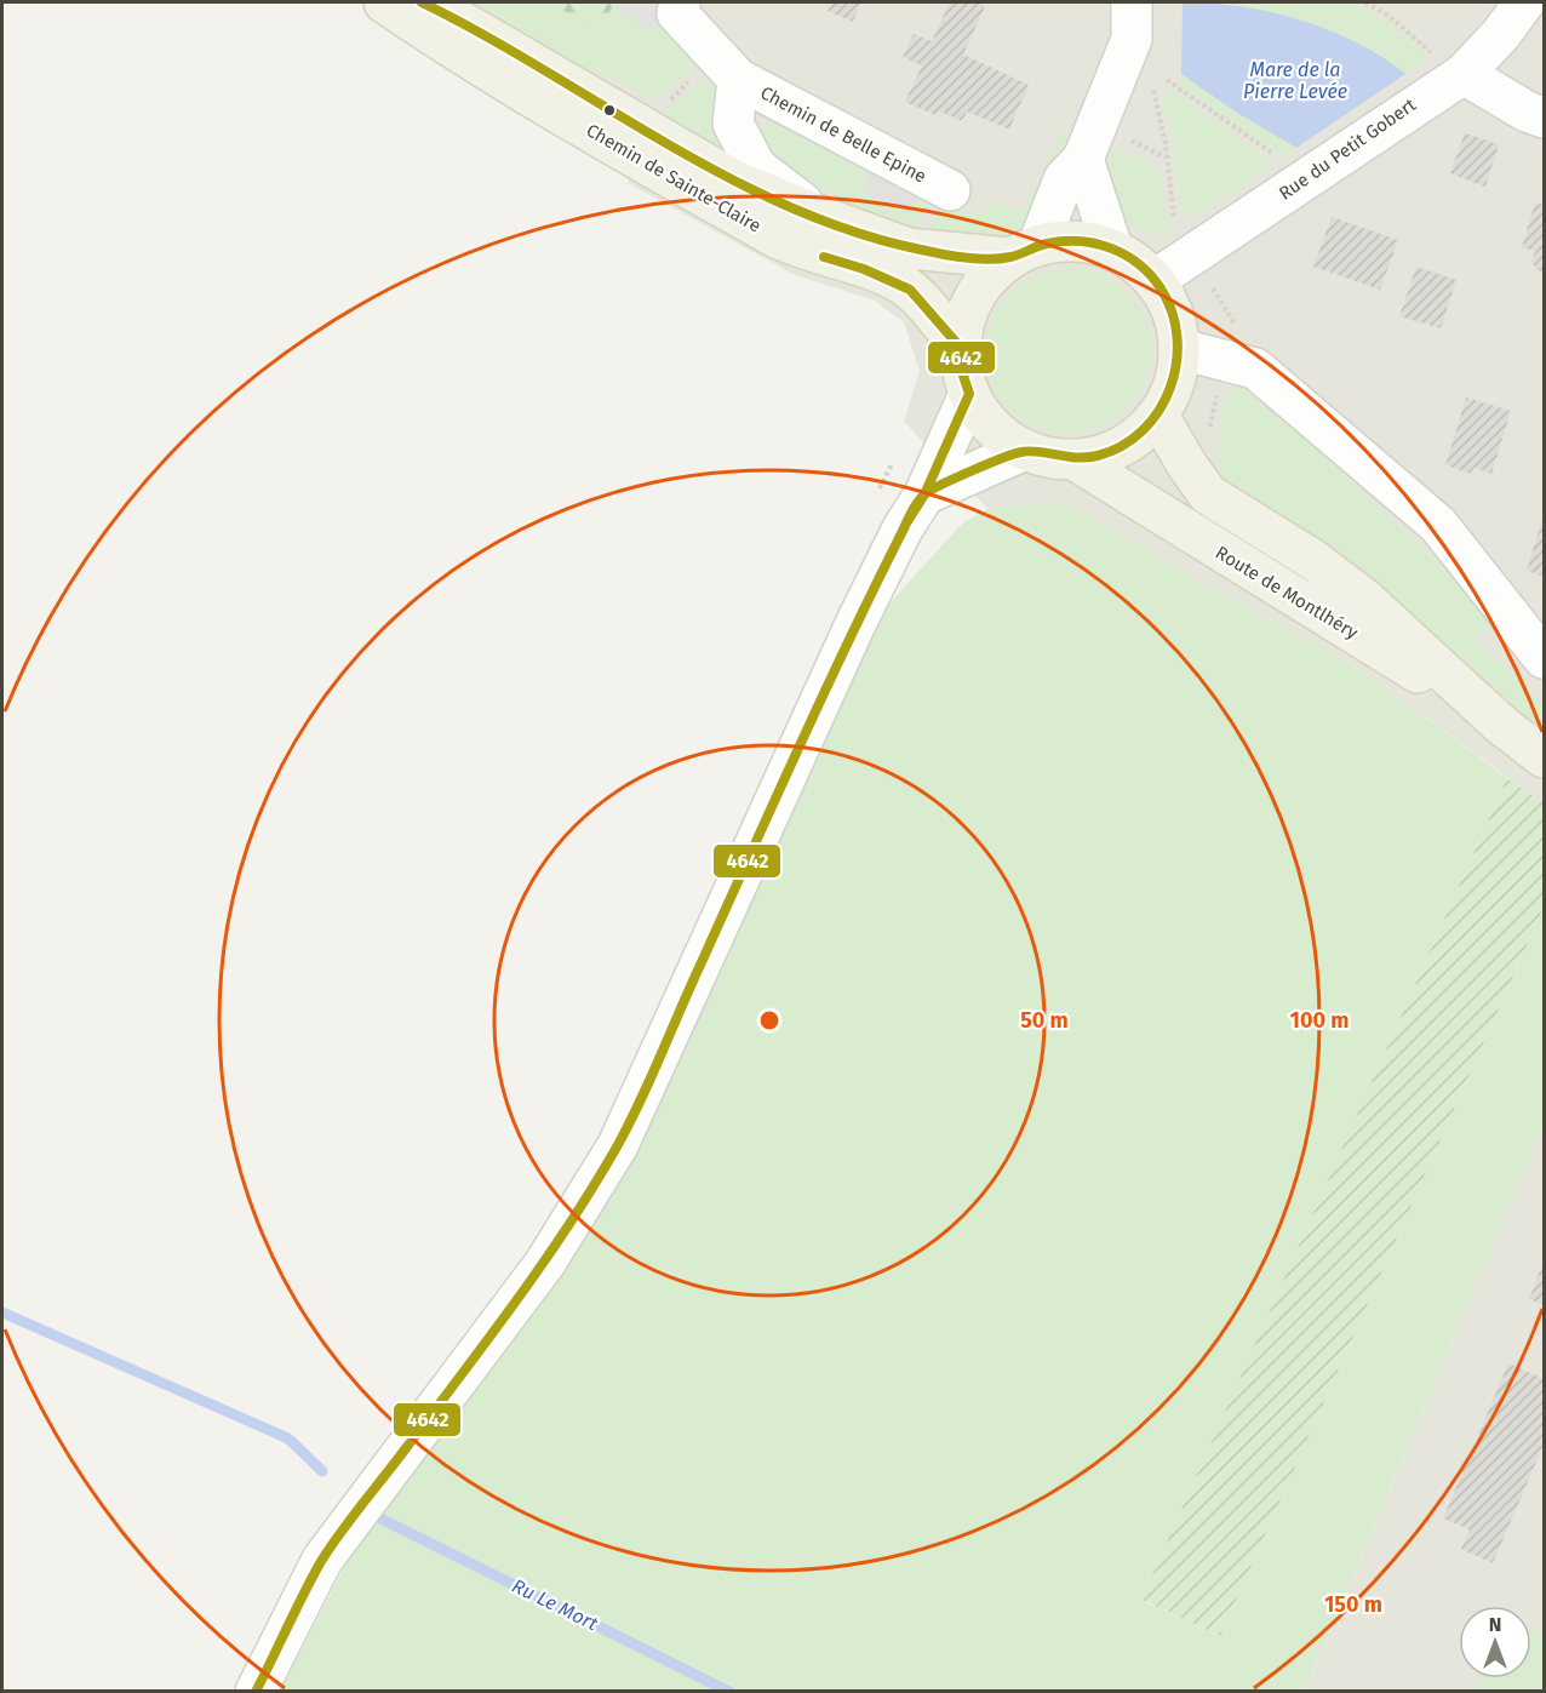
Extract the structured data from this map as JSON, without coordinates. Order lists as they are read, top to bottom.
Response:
{
  "streets": {
    "main road": ["Chemin de Sainte-Claire", "Route de Montlhéry"],
    "street": ["Chemin de Belle Epine", "Rue du Petit Gobert"]
  },
  "crossings": [
    ["Chemin de Belle Epine", "Chemin de Sainte-Claire"],
    ["Rue du Petit Gobert", "Chemin de Sainte-Claire"],
    ["Rue du Petit Gobert", "Route de Montlhéry"],
    ["Chemin de Sainte-Claire", "Route de Montlhéry"]
  ],
  "water": ["Mare de la Pierre Levée", "Ru Le Mort"],
  "lines": ["transit line 4642"],
  "north": "top",
  "rings": ["50 m", "100 m", "150 m"]
}
